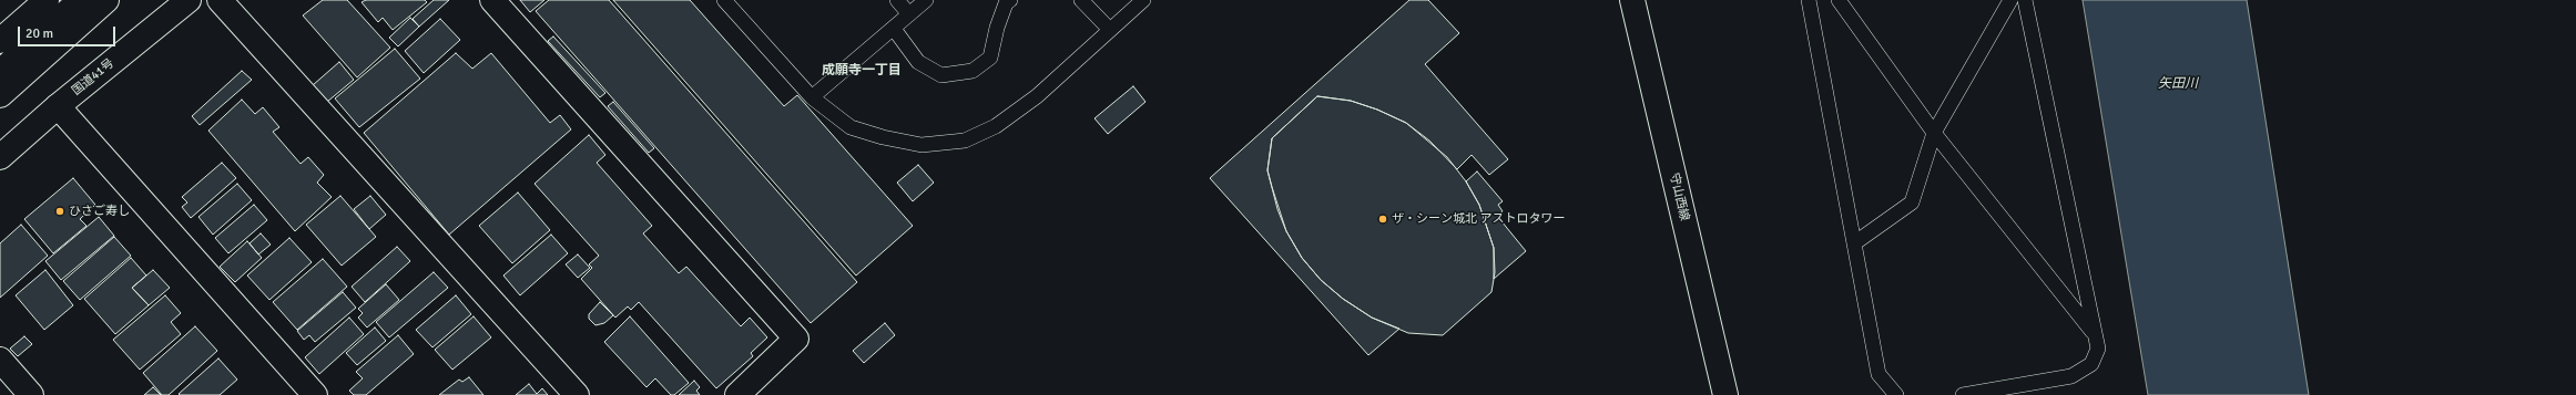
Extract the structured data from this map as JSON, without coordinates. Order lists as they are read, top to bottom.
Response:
{
  "streets": {
    "main road": ["国道41号", "守山西線"]
  },
  "districts": ["成願寺一丁目"],
  "water": ["矢田川"],
  "places": ["ひさご寿し", "ザ・シーン城北 アストロタワー"],
  "scale_bar": "20 m"
}
